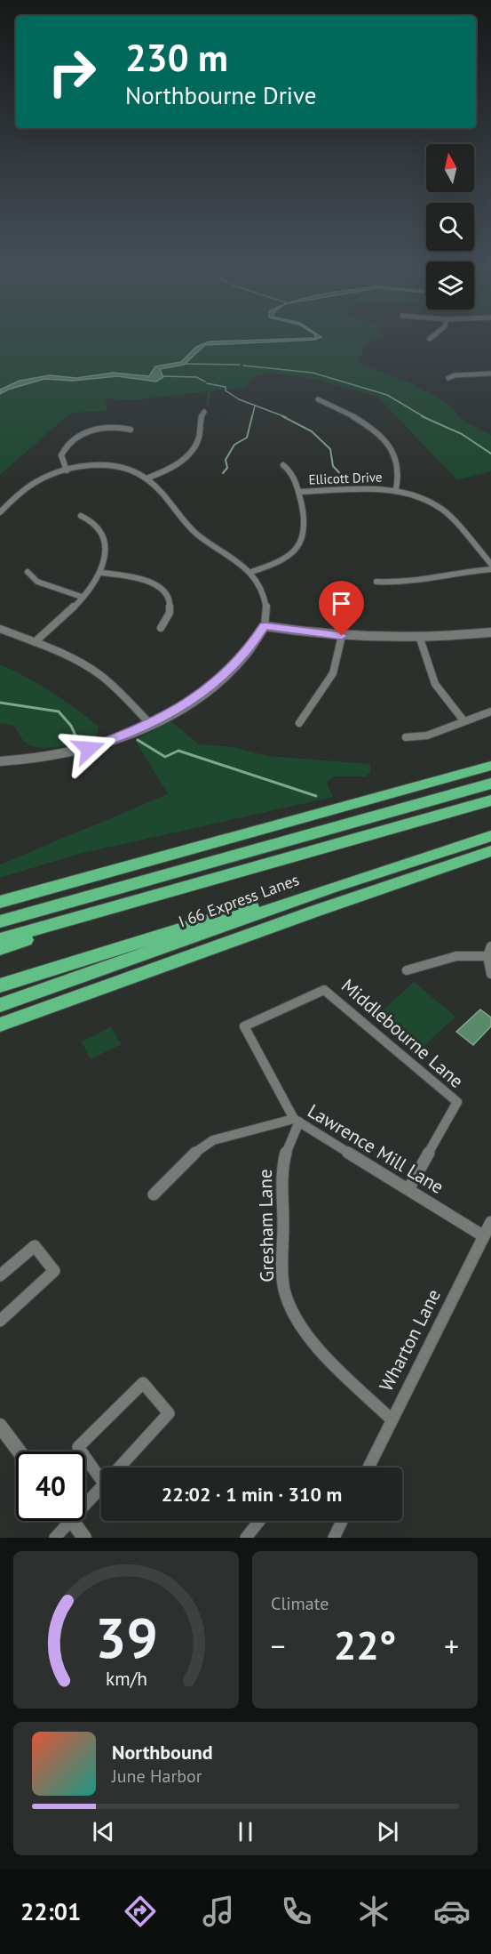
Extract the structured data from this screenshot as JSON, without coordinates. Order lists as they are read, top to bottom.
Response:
{
  "streets": {
    "highway": ["I 66 Express Lanes"],
    "street": [
      "Ellicott Drive",
      "Middlebourne Lane",
      "Lawrence Mill Lane",
      "Gresham Lane",
      "Wharton Lane"
    ]
  },
  "crossings": [
    ["Middlebourne Lane", "Lawrence Mill Lane"],
    ["Middlebourne Lane", "Gresham Lane"],
    ["Lawrence Mill Lane", "Gresham Lane"],
    ["Lawrence Mill Lane", "Wharton Lane"],
    ["Gresham Lane", "Wharton Lane"]
  ],
  "north": "top",
  "page": {
    "turn": ["230 m", "Northbourne Drive"],
    "limit": "40",
    "trip": "22:02 · 1 min · 310 m",
    "tile": "Climate",
    "heat": ["−", "22°", "+"],
    "song": ["Northbound", "June Harbor"],
    "tabs": "22:01",
    "gauge": ["39", "km/h"]
  }
}
